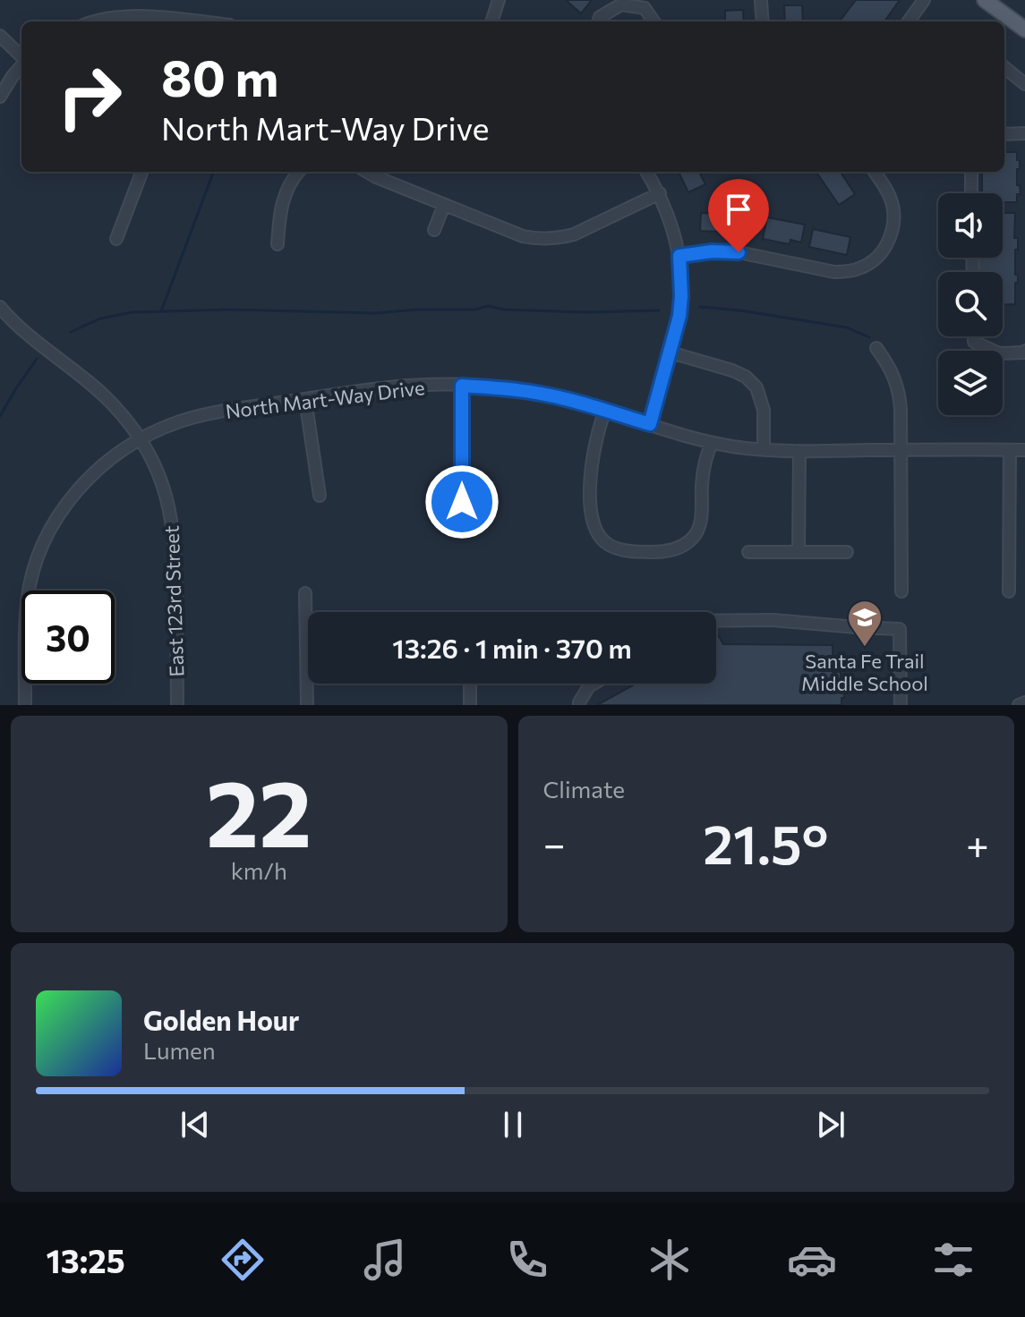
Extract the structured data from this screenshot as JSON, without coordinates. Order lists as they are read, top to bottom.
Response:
{
  "streets": {
    "street": ["North Mart-Way Drive", "East 123rd Street"]
  },
  "crossings": [
    ["North Mart-Way Drive", "East 123rd Street"]
  ],
  "places": {
    "school or university": ["Santa Fe Trail Middle School"]
  },
  "page": {
    "turn": ["80 m", "North Mart-Way Drive"],
    "limit": "30",
    "trip": "13:26 · 1 min · 370 m",
    "tile": [
      ["22", "km/h"],
      "Climate"
    ],
    "heat": ["−", "21.5°", "+"],
    "song": ["Golden Hour", "Lumen"],
    "tabs": "13:25"
  }
}
